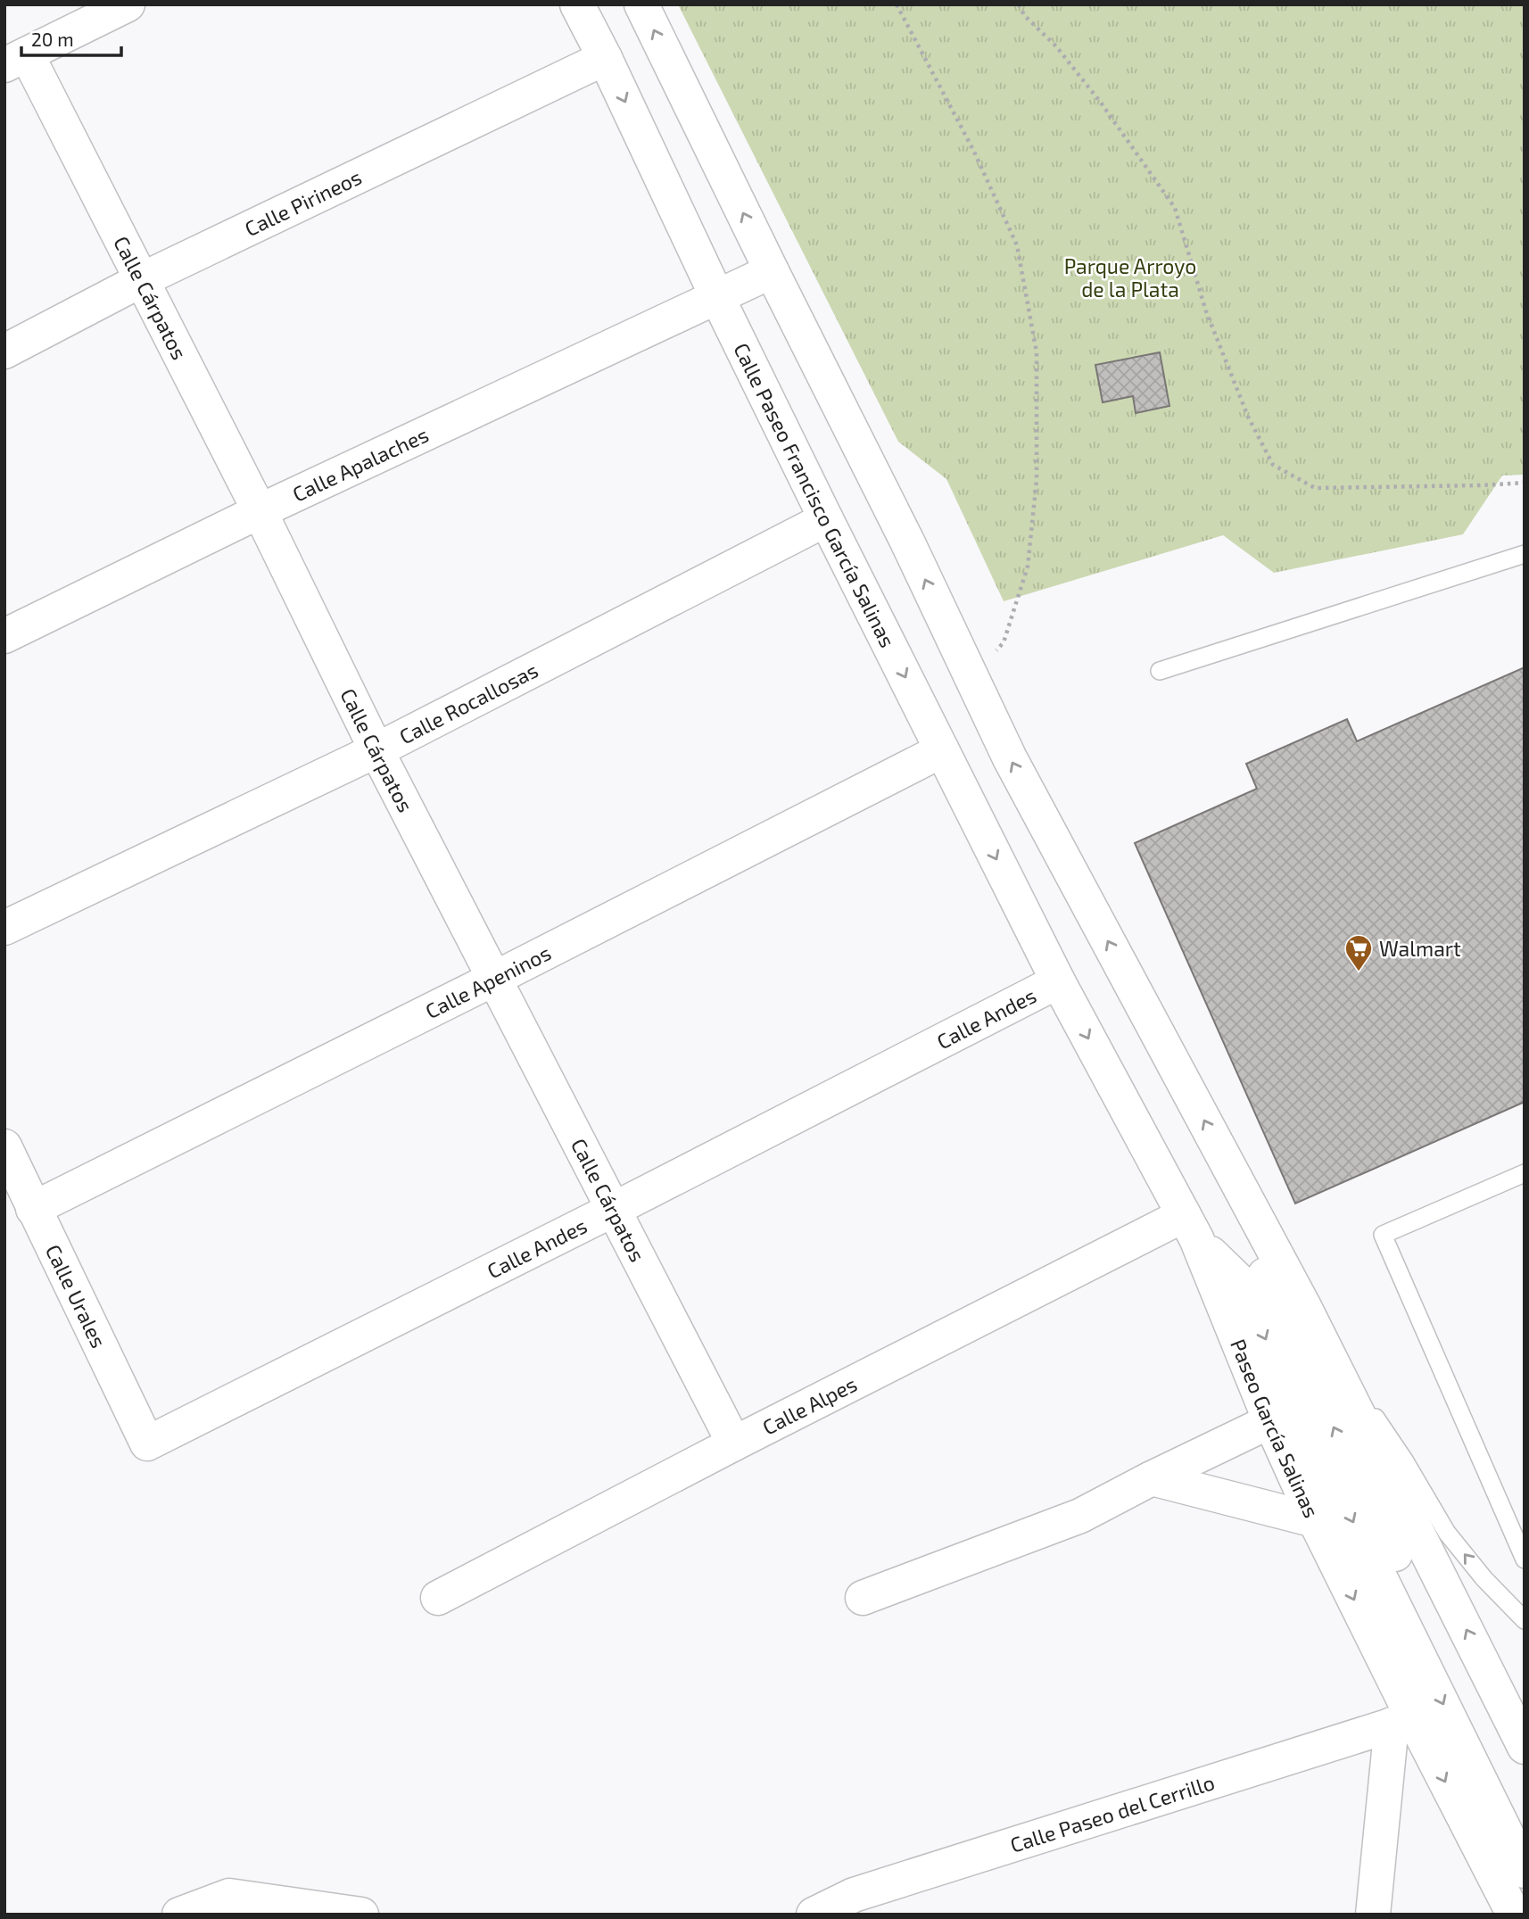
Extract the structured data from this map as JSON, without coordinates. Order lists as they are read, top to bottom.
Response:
{
  "streets": {
    "street": [
      "Calle Pirineos",
      "Calle Cárpatos",
      "Calle Apalaches",
      "Calle Paseo Francisco García Salinas",
      "Calle Rocallosas",
      "Calle Apeninos",
      "Calle Andes",
      "Calle Urales",
      "Calle Alpes",
      "Paseo García Salinas",
      "Calle Paseo del Cerrillo"
    ]
  },
  "crossings": [
    ["Calle Pirineos", "Calle Cárpatos"],
    ["Calle Pirineos", "Calle Paseo Francisco García Salinas"],
    ["Calle Cárpatos", "Calle Apalaches"],
    ["Calle Cárpatos", "Calle Rocallosas"],
    ["Calle Cárpatos", "Calle Apeninos"],
    ["Calle Cárpatos", "Calle Andes"],
    ["Calle Cárpatos", "Calle Alpes"],
    ["Calle Apalaches", "Calle Paseo Francisco García Salinas"],
    ["Calle Paseo Francisco García Salinas", "Calle Rocallosas"],
    ["Calle Paseo Francisco García Salinas", "Calle Apeninos"],
    ["Calle Paseo Francisco García Salinas", "Calle Andes"],
    ["Calle Paseo Francisco García Salinas", "Paseo García Salinas"],
    ["Calle Apeninos", "Calle Urales"],
    ["Calle Andes", "Calle Urales"],
    ["Calle Andes", "Paseo García Salinas"],
    ["Calle Alpes", "Paseo García Salinas"],
    ["Paseo García Salinas", "Calle Paseo del Cerrillo"]
  ],
  "parks": ["Parque Arroyo de la Plata"],
  "places": {
    "supermarket": ["Walmart"]
  },
  "scale_bar": "20 m"
}
